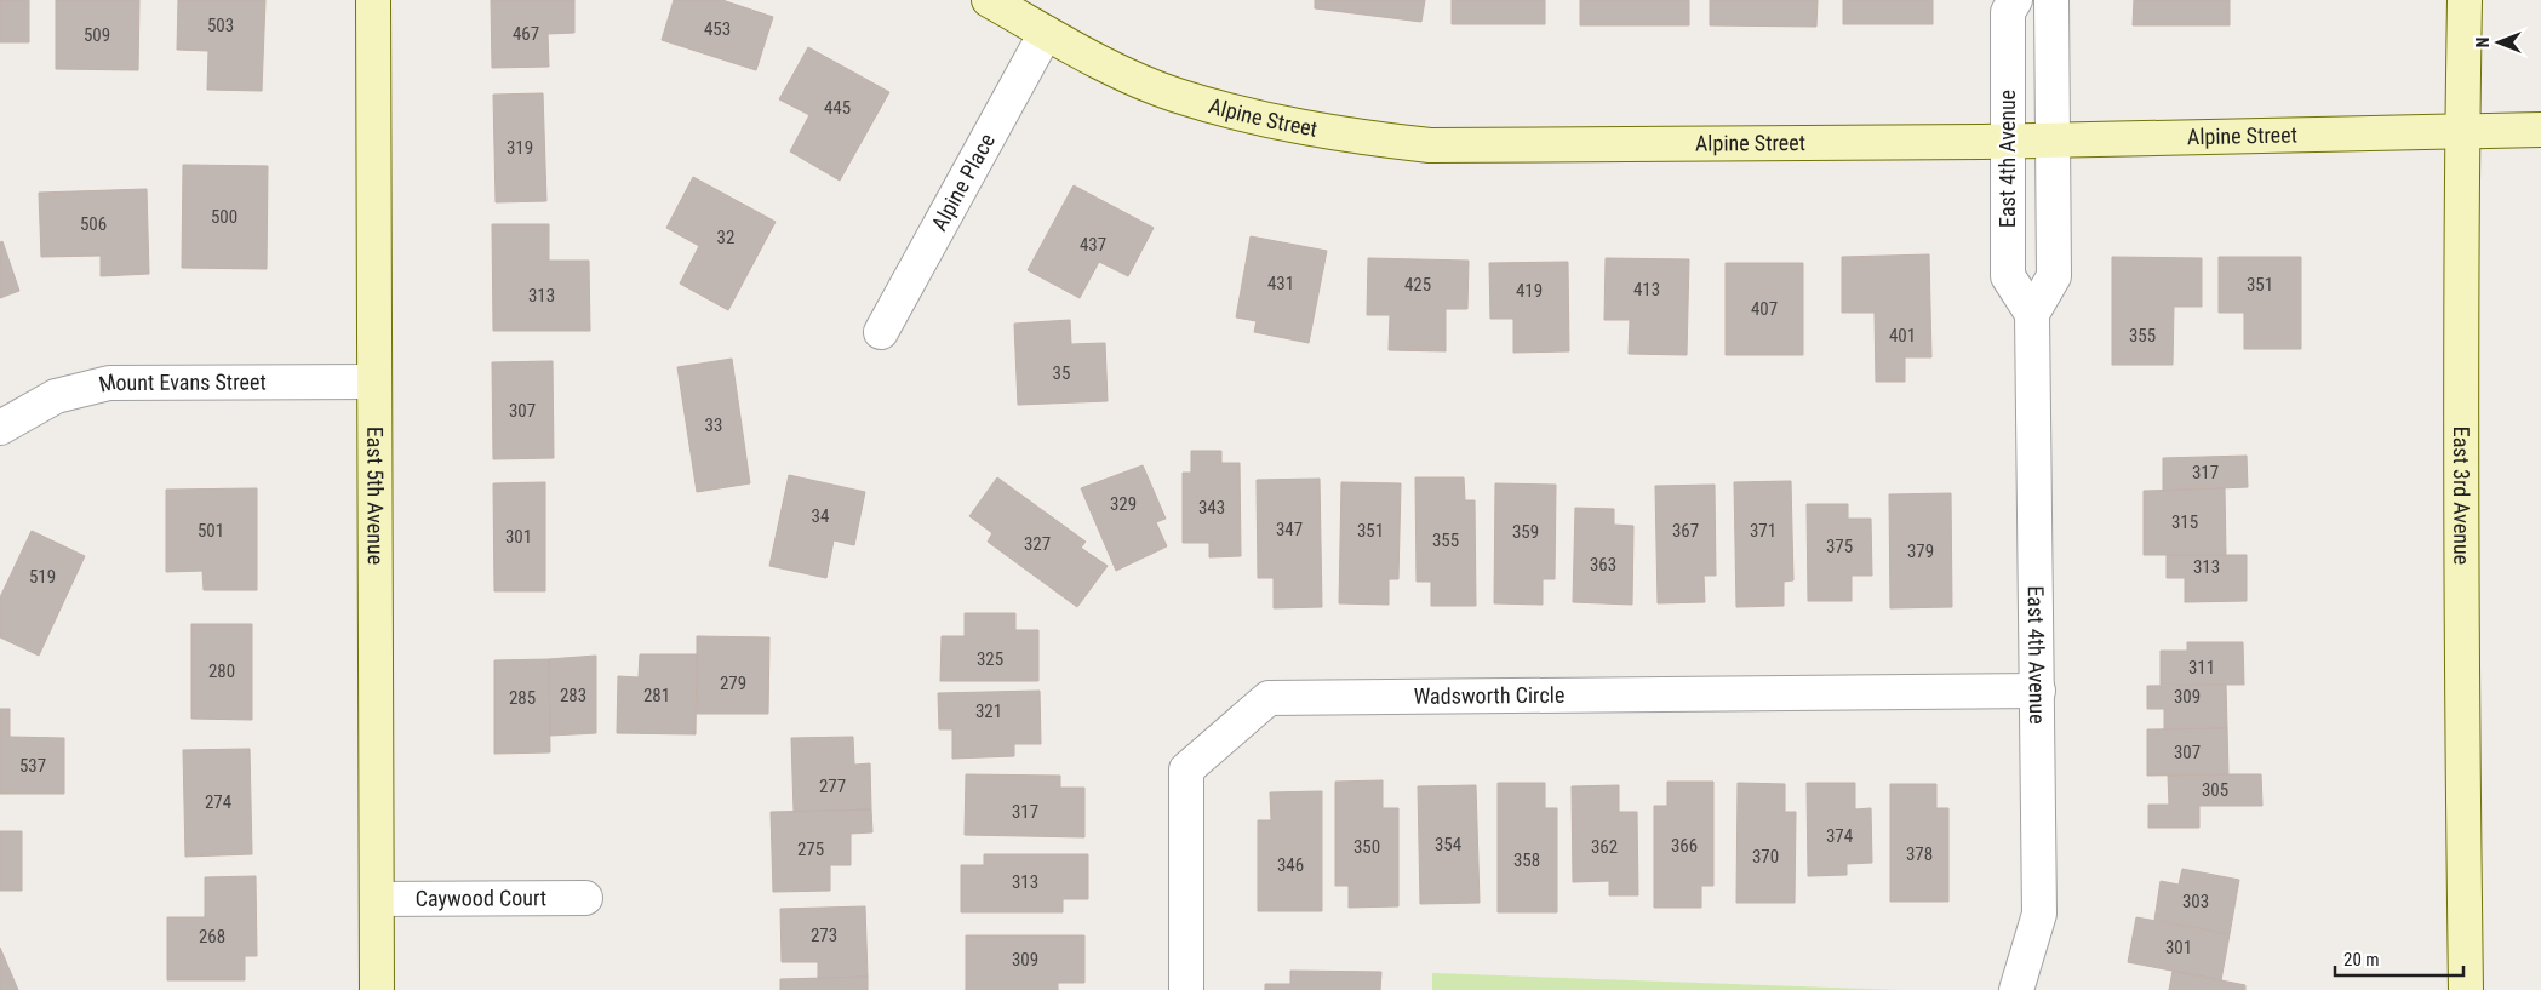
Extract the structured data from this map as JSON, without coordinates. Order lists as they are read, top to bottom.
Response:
{
  "streets": {
    "street": [
      "Alpine Street",
      "East 4th Avenue",
      "Alpine Place",
      "Mount Evans Street",
      "East 5th Avenue",
      "East 3rd Avenue",
      "Wadsworth Circle",
      "Caywood Court"
    ]
  },
  "crossings": [
    ["Alpine Street", "East 4th Avenue"],
    ["Alpine Street", "Alpine Place"],
    ["Alpine Street", "East 3rd Avenue"],
    ["East 4th Avenue", "Wadsworth Circle"],
    ["Mount Evans Street", "East 5th Avenue"],
    ["East 5th Avenue", "Caywood Court"]
  ],
  "house_numbers": [
    "503",
    "453",
    "467",
    "509",
    "445",
    "319",
    "500",
    "506",
    "32",
    "437",
    "431",
    "425",
    "351",
    "413",
    "419",
    "313",
    "407",
    "401",
    "355",
    "35",
    "307",
    "33",
    "317",
    "329",
    "343",
    "34",
    "315",
    "347",
    "501",
    "351",
    "367",
    "371",
    "359",
    "301",
    "355",
    "327",
    "375",
    "379",
    "363",
    "313",
    "519",
    "325",
    "311",
    "280",
    "279",
    "283",
    "281",
    "309",
    "285",
    "321",
    "307",
    "537",
    "277",
    "305",
    "274",
    "317",
    "374",
    "354",
    "366",
    "350",
    "362",
    "275",
    "378",
    "370",
    "358",
    "346",
    "313",
    "303",
    "273",
    "268",
    "301",
    "309"
  ],
  "scale_bar": "20 m",
  "north": "left"
}
